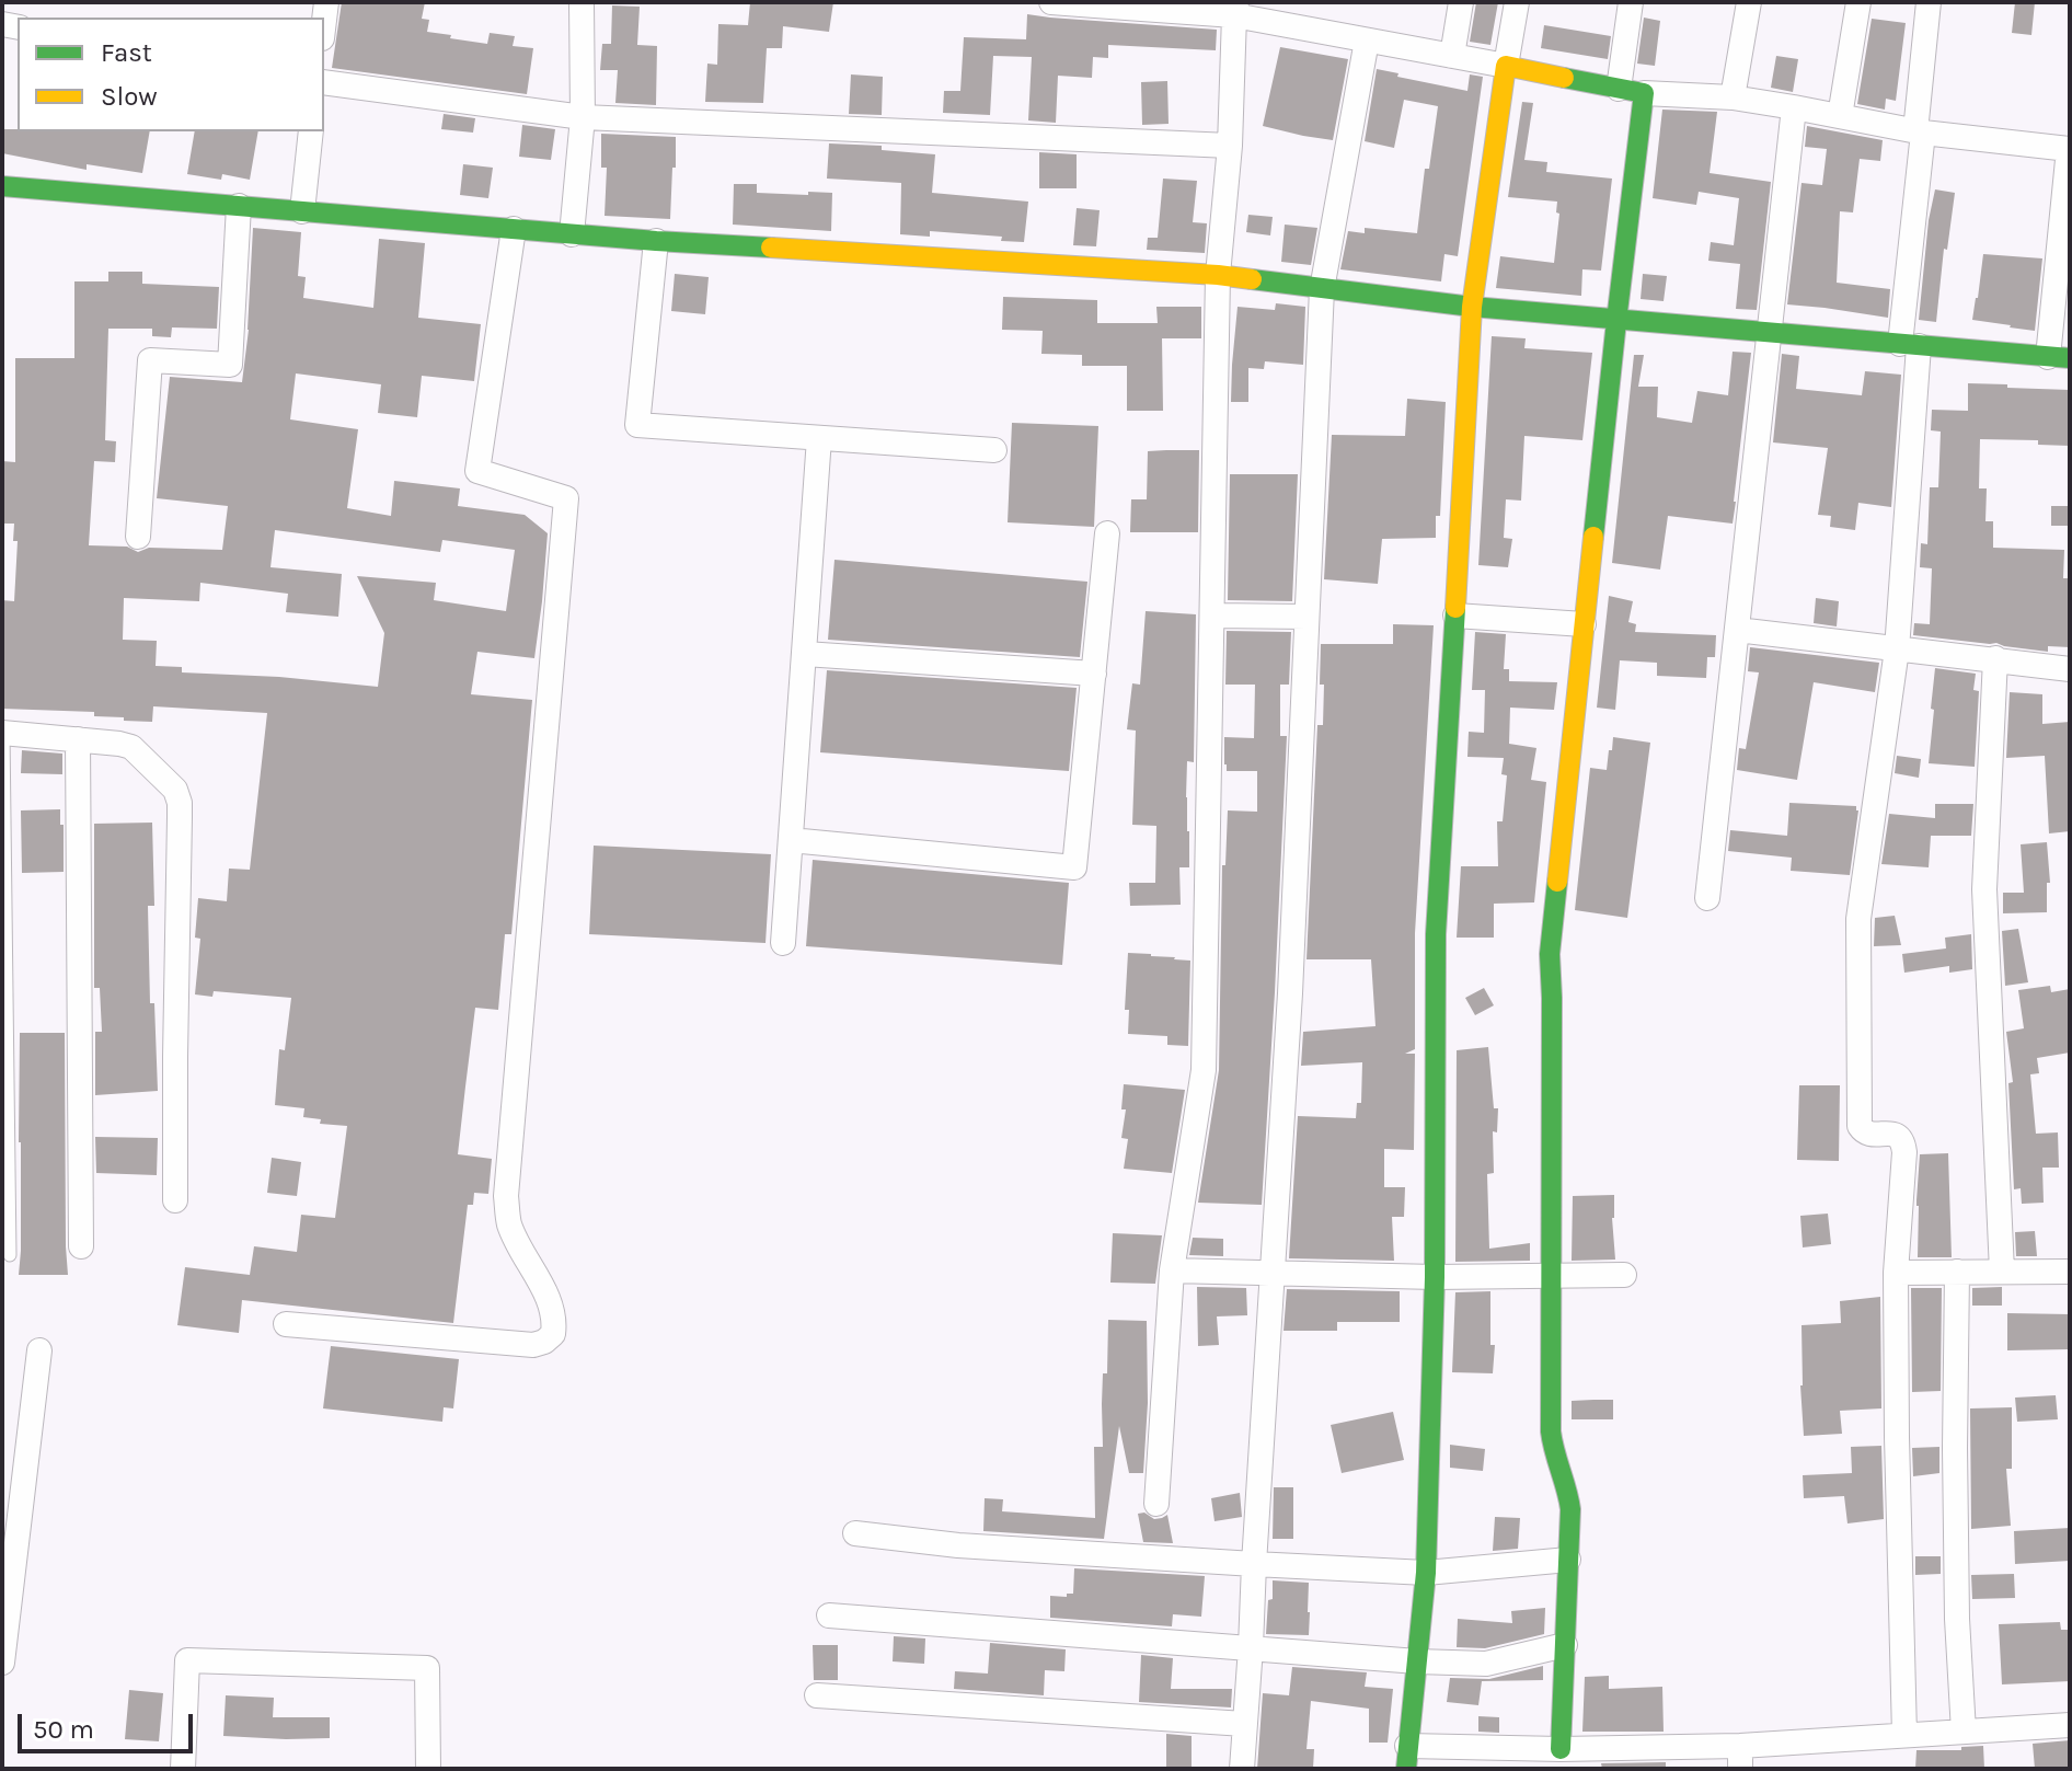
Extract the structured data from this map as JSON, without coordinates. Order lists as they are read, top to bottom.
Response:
{
  "legend": ["Fast", "Slow"],
  "scale_bar": "50 m"
}
